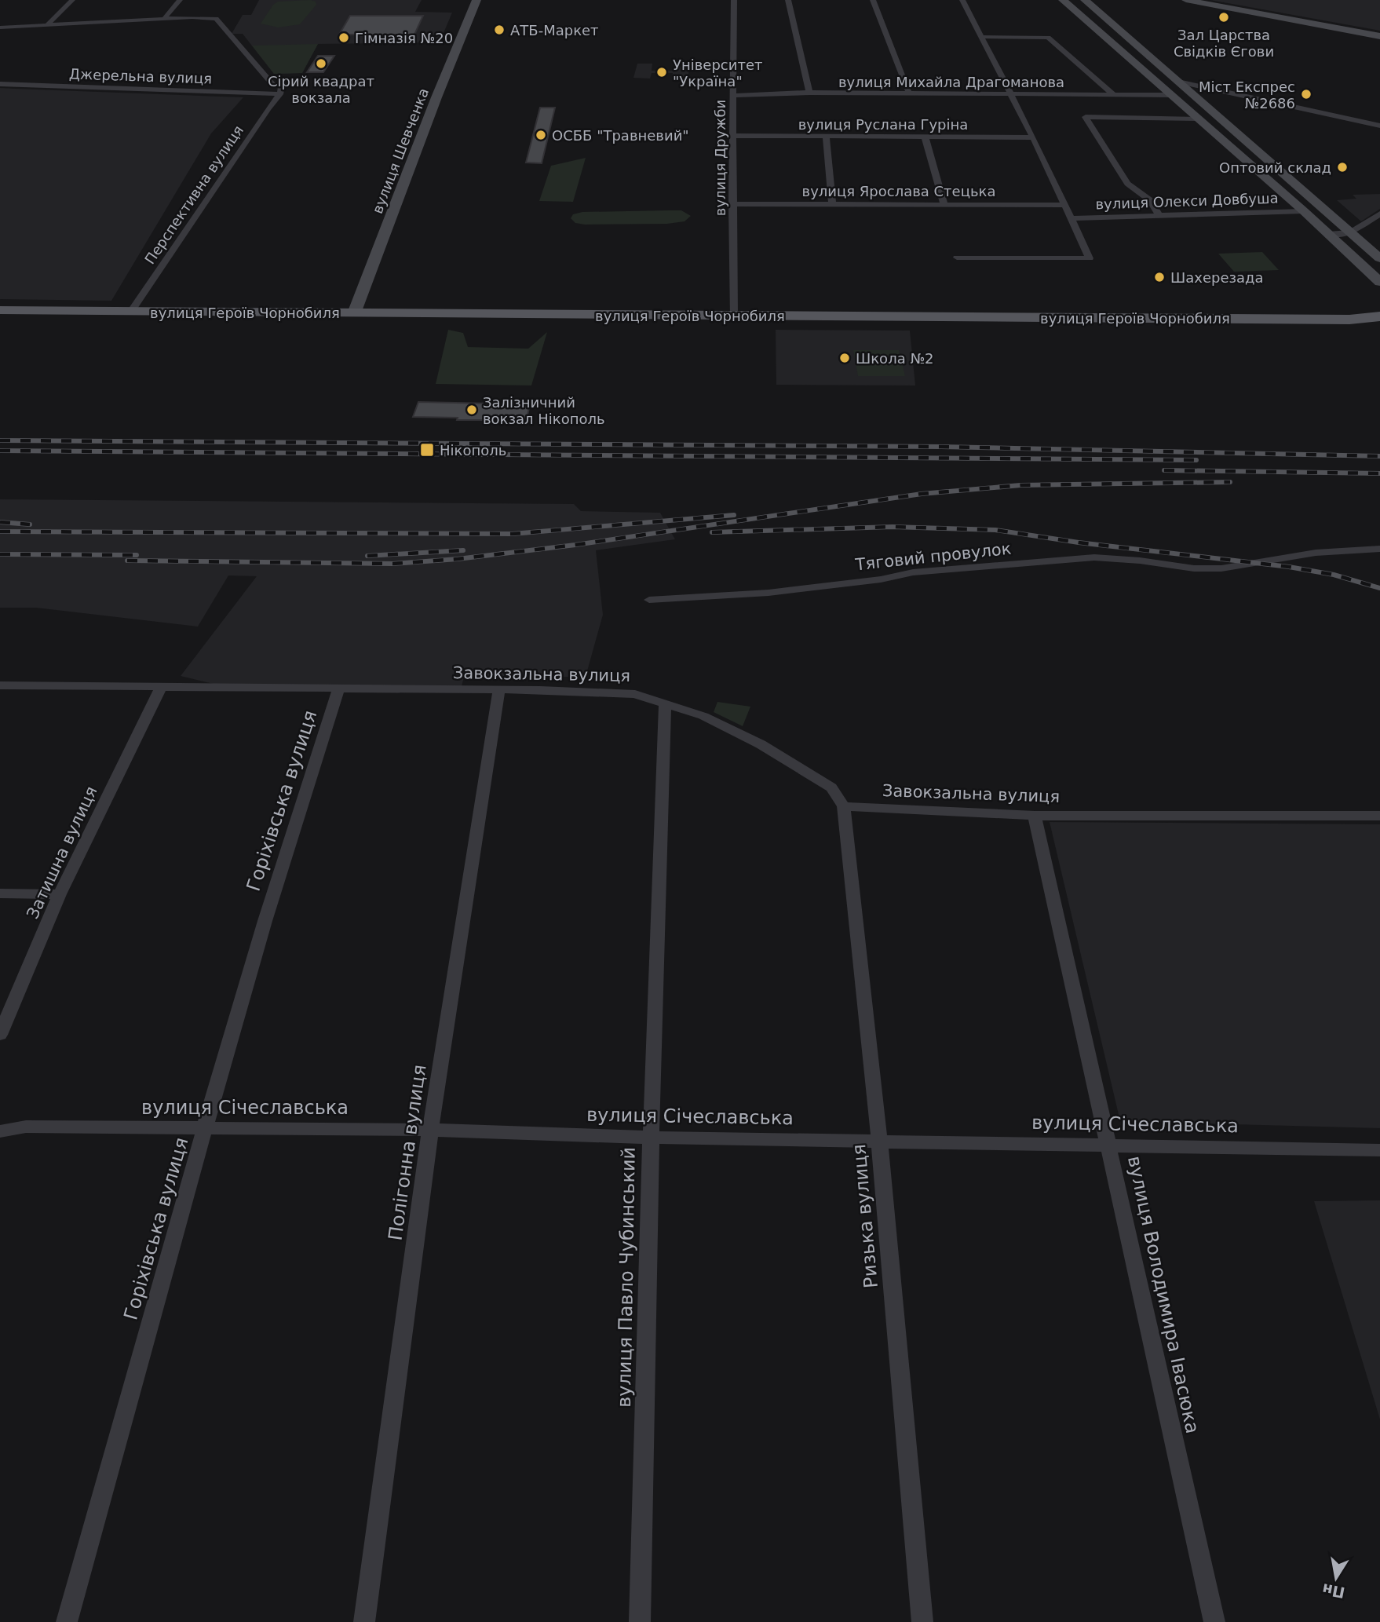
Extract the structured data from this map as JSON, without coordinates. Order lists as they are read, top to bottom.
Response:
{
  "streets": {
    "main road": ["вулиця Шевченка", "вулиця Героїв Чорнобиля"],
    "street": [
      "Джерельна вулиця",
      "вулиця Михайла Драгоманова",
      "вулиця Руслана Гуріна",
      "вулиця Дружби",
      "вулиця Ярослава Стецька",
      "Перспективна вулиця",
      "вулиця Олекси Довбуша",
      "Тяговий провулок",
      "Завокзальна вулиця",
      "Горіхівська вулиця",
      "Затишна вулиця",
      "вулиця Січеславська",
      "Полігонна вулиця",
      "Ризька вулиця",
      "вулиця Павло Чубинський",
      "вулиця Володимира Івасюка"
    ]
  },
  "crossings": [
    ["Джерельна вулиця", "Перспективна вулиця"],
    ["вулиця Михайла Драгоманова", "вулиця Дружби"],
    ["вулиця Руслана Гуріна", "вулиця Дружби"],
    ["вулиця Шевченка", "вулиця Героїв Чорнобиля"],
    ["вулиця Дружби", "вулиця Ярослава Стецька"],
    ["вулиця Дружби", "вулиця Героїв Чорнобиля"],
    ["Перспективна вулиця", "вулиця Героїв Чорнобиля"],
    ["Завокзальна вулиця", "Горіхівська вулиця"],
    ["Завокзальна вулиця", "Затишна вулиця"],
    ["Завокзальна вулиця", "Полігонна вулиця"],
    ["Завокзальна вулиця", "Ризька вулиця"],
    ["Завокзальна вулиця", "вулиця Павло Чубинський"],
    ["Завокзальна вулиця", "вулиця Володимира Івасюка"],
    ["Горіхівська вулиця", "вулиця Січеславська"],
    ["вулиця Січеславська", "Полігонна вулиця"],
    ["вулиця Січеславська", "Ризька вулиця"],
    ["вулиця Січеславська", "вулиця Павло Чубинський"],
    ["вулиця Січеславська", "вулиця Володимира Івасюка"]
  ],
  "places": {
    "other": [
      "Зал Царства Свідків Єгови",
      "АТБ-Маркет",
      "Гімназія №20",
      "Сірий квадрат вокзала",
      "Університет \"Україна\"",
      "Міст Експрес №2686",
      "ОСББ \"Травневий\"",
      "Оптовий склад",
      "Шахерезада",
      "Школа №2",
      "Залізничний вокзал Нікополь"
    ],
    "transit": ["Нікополь"]
  },
  "north": "bottom"
}
